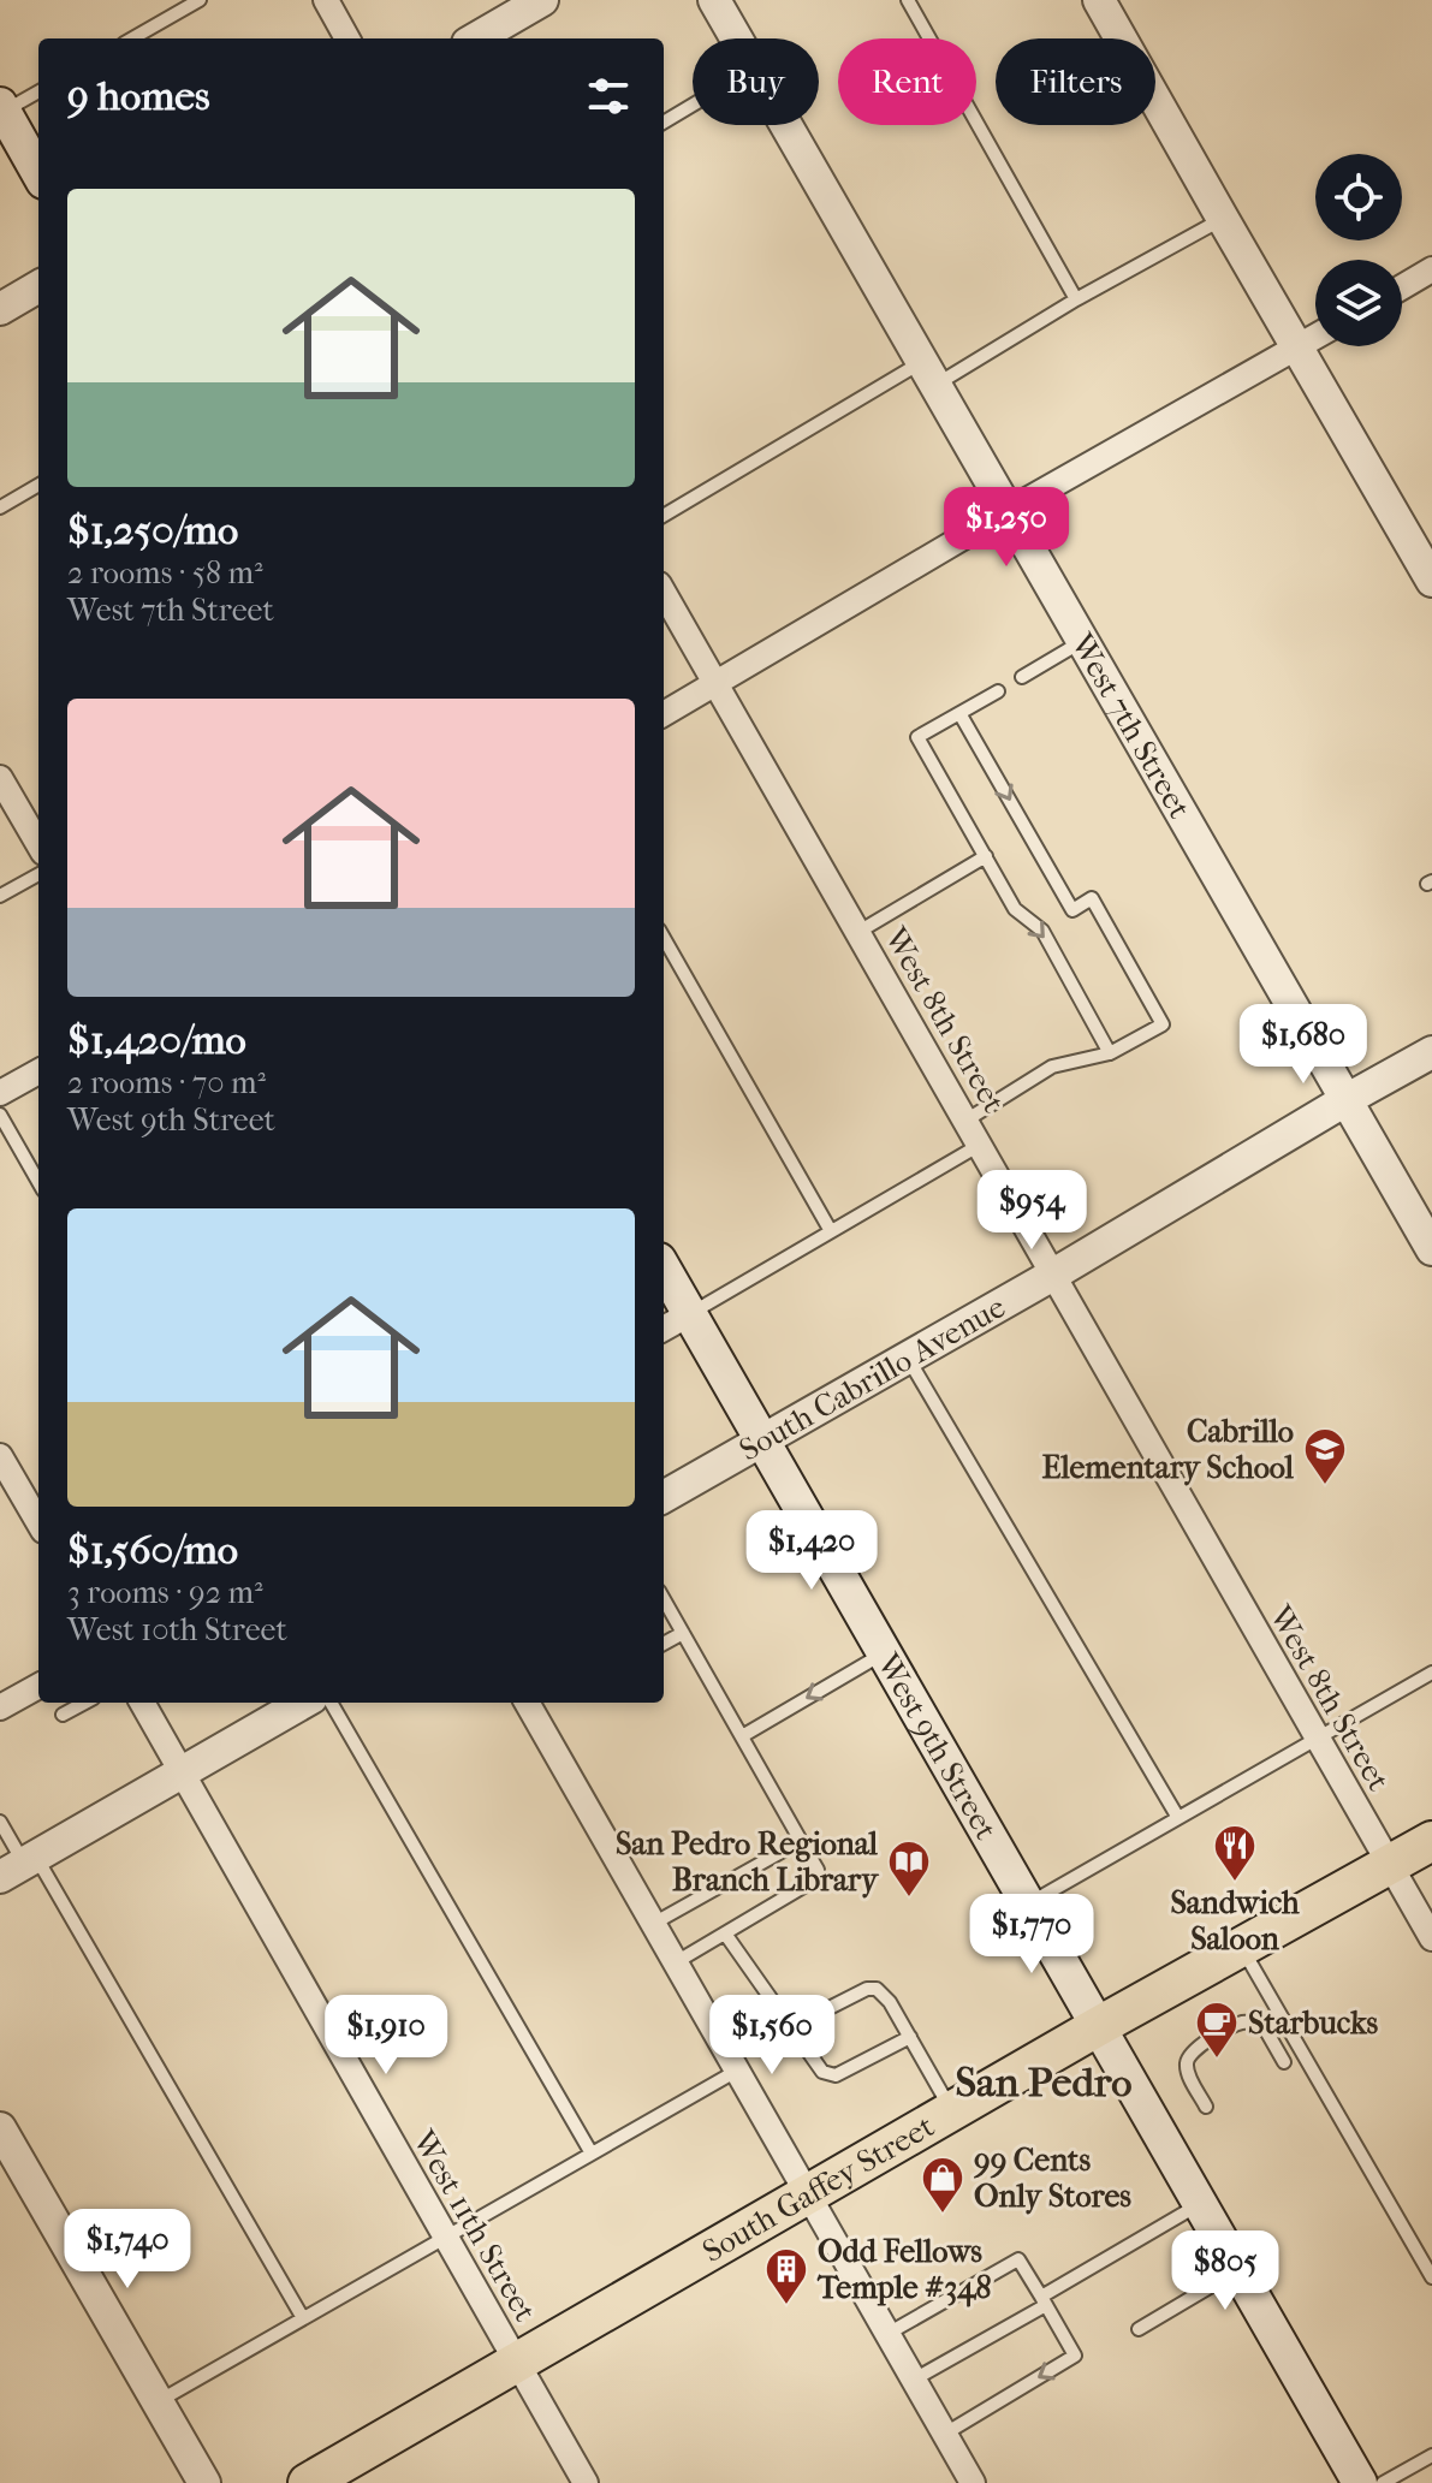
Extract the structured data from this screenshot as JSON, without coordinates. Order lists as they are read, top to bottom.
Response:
{
  "streets": {
    "main road": ["West 9th Street", "South Gaffey Street"],
    "street": [
      "West 7th Street",
      "West 8th Street",
      "South Cabrillo Avenue",
      "West 11th Street"
    ]
  },
  "crossings": [
    ["West 7th Street", "South Cabrillo Avenue"],
    ["West 8th Street", "South Cabrillo Avenue"],
    ["West 8th Street", "South Gaffey Street"],
    ["South Cabrillo Avenue", "West 9th Street"],
    ["West 9th Street", "South Gaffey Street"],
    ["South Gaffey Street", "West 11th Street"]
  ],
  "districts": ["San Pedro"],
  "places": {
    "school or university": ["Cabrillo Elementary School"],
    "restaurant": ["Sandwich Saloon"],
    "library": ["San Pedro Regional Branch Library"],
    "cafe": ["Starbucks"],
    "shop": ["99 Cents Only Stores"],
    "building": ["Odd Fellows Temple #348"]
  },
  "page": {
    "chip": ["Buy", "Rent", "Filters"],
    "heading": "9 homes",
    "list": [
      {
        "name": "$1,250/mo",
        "note": "2 rooms · 58 m² · West 7th Street"
      },
      {
        "name": "$1,420/mo",
        "note": "2 rooms · 70 m² · West 9th Street"
      },
      {
        "name": "$1,560/mo",
        "note": "3 rooms · 92 m² · West 10th Street"
      }
    ],
    "price": [
      "$1,250",
      "$1,680",
      "$954",
      "$1,420",
      "$1,770",
      "$1,910",
      "$1,560",
      "$1,740",
      "$805"
    ]
  }
}
